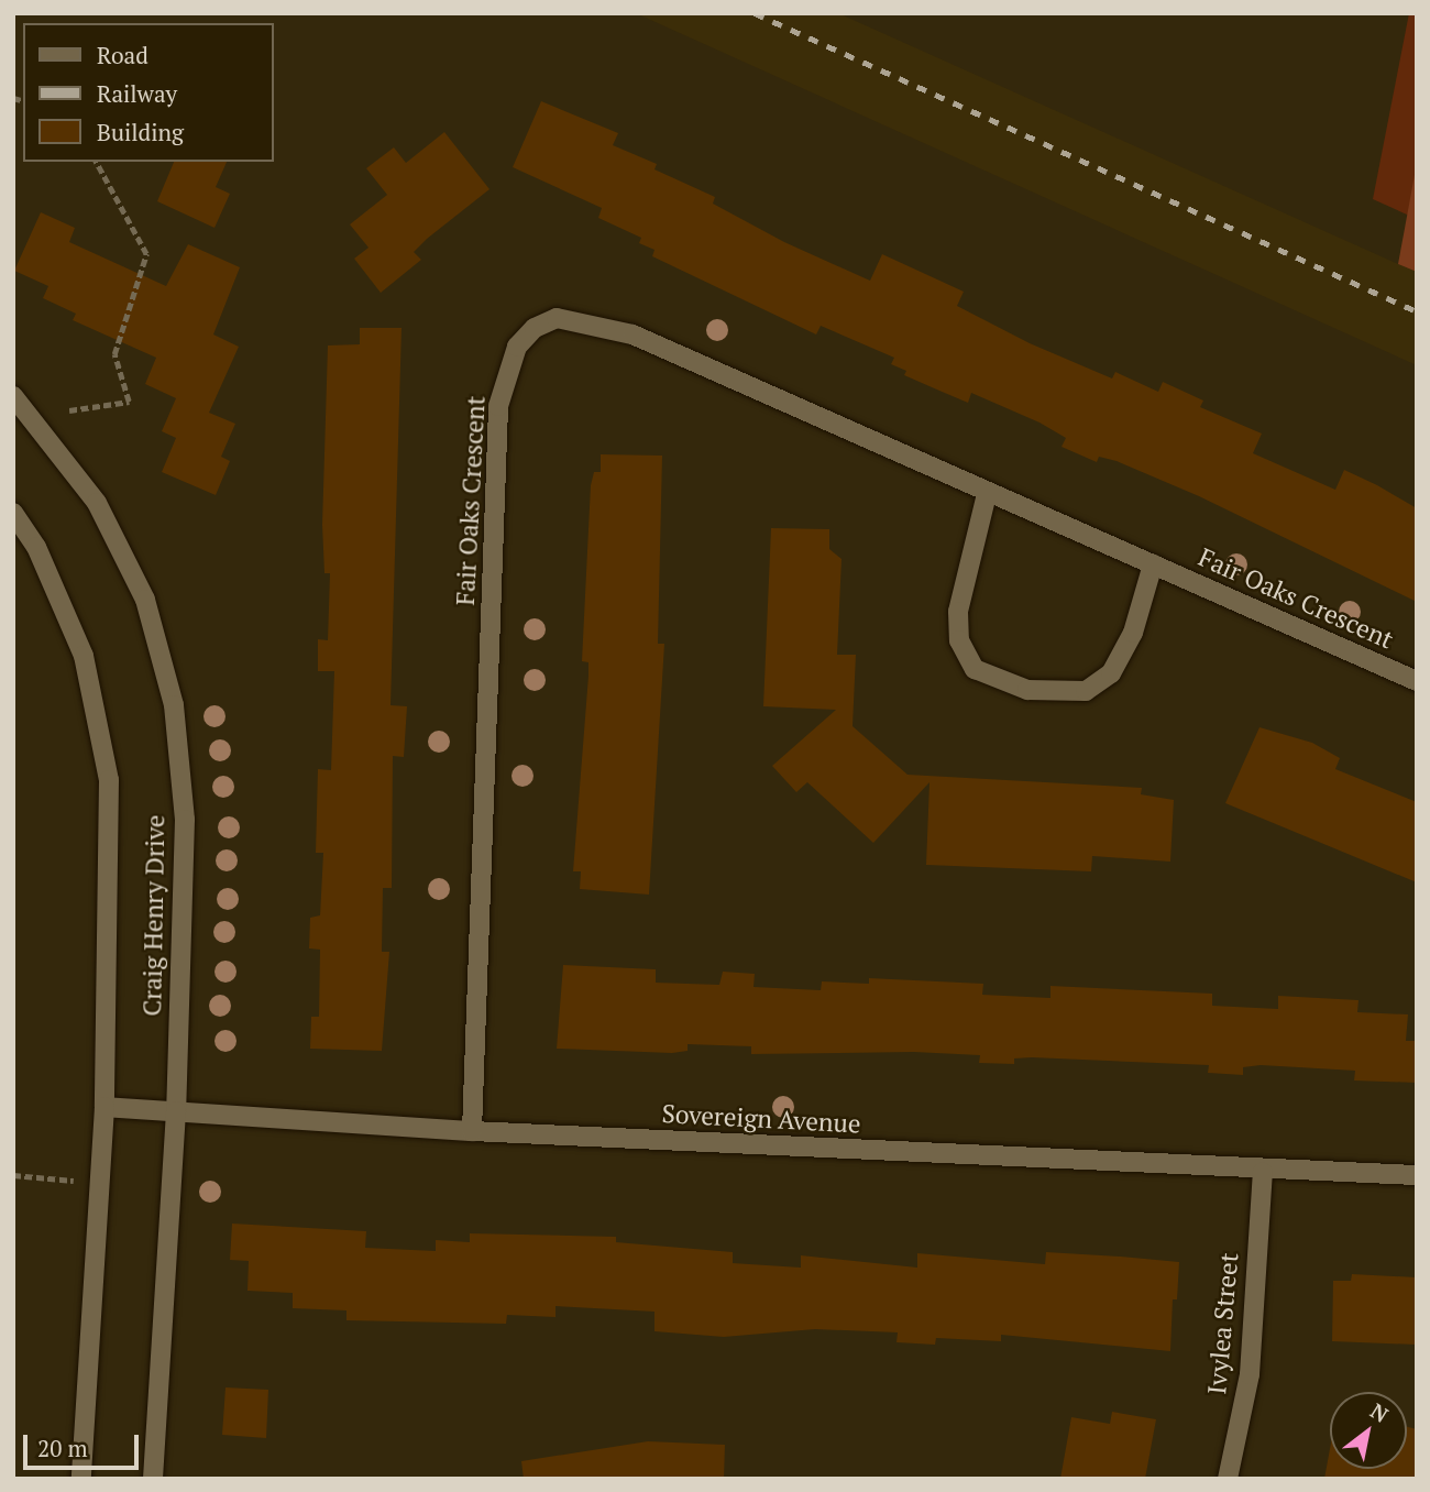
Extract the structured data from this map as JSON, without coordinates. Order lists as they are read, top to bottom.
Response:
{
  "streets": {
    "street": [
      "Fair Oaks Crescent",
      "Craig Henry Drive",
      "Sovereign Avenue",
      "Ivylea Street"
    ]
  },
  "crossings": [
    ["Fair Oaks Crescent", "Sovereign Avenue"],
    ["Craig Henry Drive", "Sovereign Avenue"],
    ["Sovereign Avenue", "Ivylea Street"]
  ],
  "legend": ["Road", "Railway", "Building"],
  "scale_bar": "20 m",
  "north": "top right"
}
